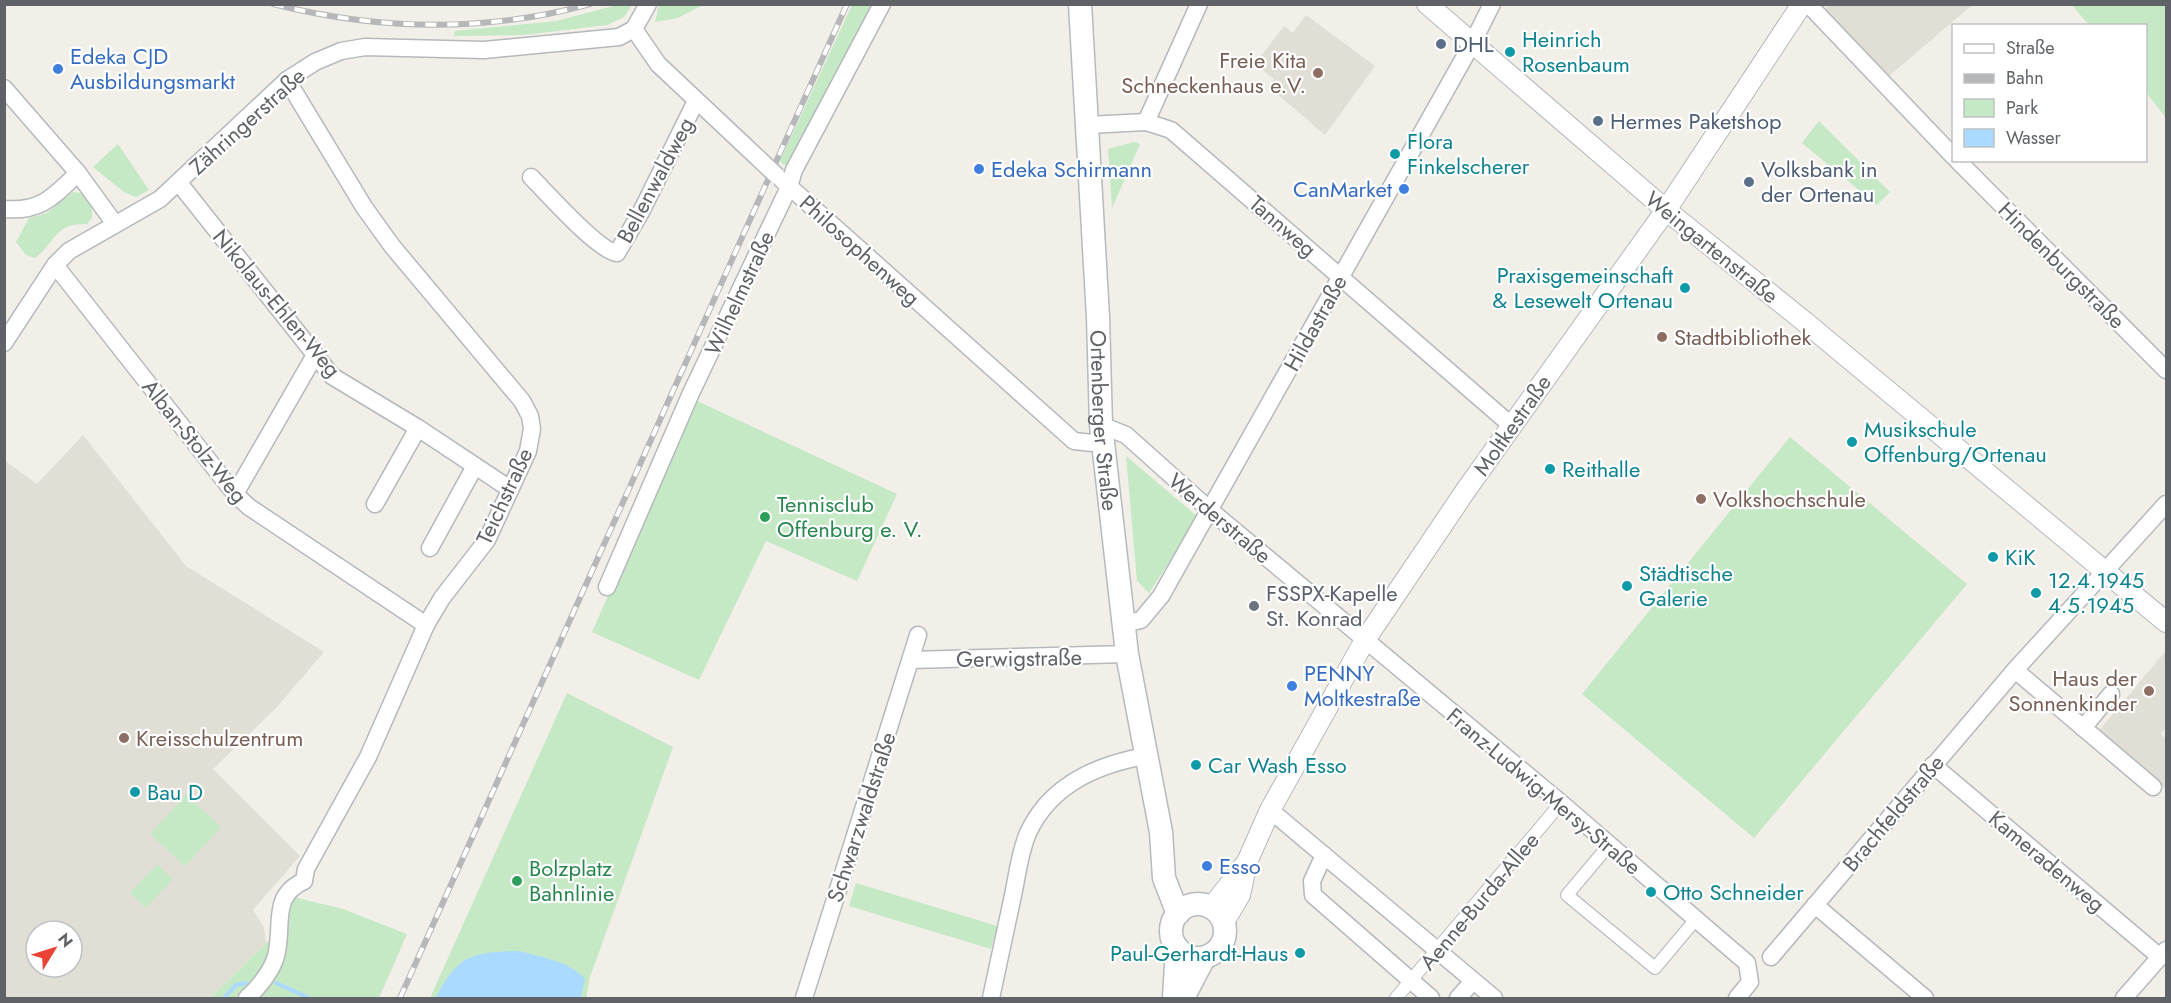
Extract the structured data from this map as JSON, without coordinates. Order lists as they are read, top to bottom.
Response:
{
  "streets": {
    "main road": ["Ortenberger Straße"],
    "street": [
      "Zähringerstraße",
      "Bellenwaldweg",
      "Tannweg",
      "Weingartenstraße",
      "Philosophenweg",
      "Hindenburgstraße",
      "Wilhelmstraße",
      "Nikolaus-Ehlen-Weg",
      "Hildastraße",
      "Moltkestraße",
      "Alban-Stolz-Weg",
      "Teichstraße",
      "Werderstraße",
      "Gerwigstraße",
      "Franz-Ludwig-Mersy-Straße",
      "Brachfeldstraße",
      "Schwarzwaldstraße",
      "Kameradenweg",
      "Aenne-Burda-Allee"
    ]
  },
  "crossings": [
    ["Zähringerstraße", "Philosophenweg"],
    ["Zähringerstraße", "Nikolaus-Ehlen-Weg"],
    ["Zähringerstraße", "Alban-Stolz-Weg"],
    ["Zähringerstraße", "Teichstraße"],
    ["Bellenwaldweg", "Philosophenweg"],
    ["Tannweg", "Hildastraße"],
    ["Tannweg", "Ortenberger Straße"],
    ["Tannweg", "Moltkestraße"],
    ["Weingartenstraße", "Hildastraße"],
    ["Weingartenstraße", "Moltkestraße"],
    ["Weingartenstraße", "Brachfeldstraße"],
    ["Philosophenweg", "Wilhelmstraße"],
    ["Philosophenweg", "Ortenberger Straße"],
    ["Philosophenweg", "Werderstraße"],
    ["Nikolaus-Ehlen-Weg", "Teichstraße"],
    ["Hildastraße", "Ortenberger Straße"],
    ["Hildastraße", "Werderstraße"],
    ["Ortenberger Straße", "Moltkestraße"],
    ["Ortenberger Straße", "Werderstraße"],
    ["Ortenberger Straße", "Gerwigstraße"],
    ["Moltkestraße", "Werderstraße"],
    ["Moltkestraße", "Franz-Ludwig-Mersy-Straße"],
    ["Alban-Stolz-Weg", "Teichstraße"],
    ["Werderstraße", "Franz-Ludwig-Mersy-Straße"],
    ["Gerwigstraße", "Schwarzwaldstraße"],
    ["Franz-Ludwig-Mersy-Straße", "Aenne-Burda-Allee"],
    ["Brachfeldstraße", "Kameradenweg"]
  ],
  "places": [
    "DHL",
    "Heinrich Rosenbaum",
    "Edeka CJD Ausbildungsmarkt",
    "Freie Kita Schneckenhaus e.V.",
    "Hermes Paketshop",
    "Flora Finkelscherer",
    "Edeka Schirmann",
    "Volksbank in der Ortenau",
    "CanMarket",
    "Praxisgemeinschaft & Lesewelt Ortenau",
    "Stadtbibliothek",
    "Musikschule Offenburg/Ortenau",
    "Reithalle",
    "Volkshochschule",
    "Tennisclub Offenburg e. V.",
    "KiK",
    "Städtische Galerie",
    "12.4.1945 4.5.1945",
    "FSSPX-Kapelle St. Konrad",
    "PENNY Moltkestraße",
    "Haus der Sonnenkinder",
    "Kreisschulzentrum",
    "Car Wash Esso",
    "Bau D",
    "Esso",
    "Bolzplatz Bahnlinie",
    "Otto Schneider",
    "Paul-Gerhardt-Haus"
  ],
  "legend": [
    "Straße",
    "Bahn",
    "Park",
    "Wasser"
  ],
  "north": "top right"
}
